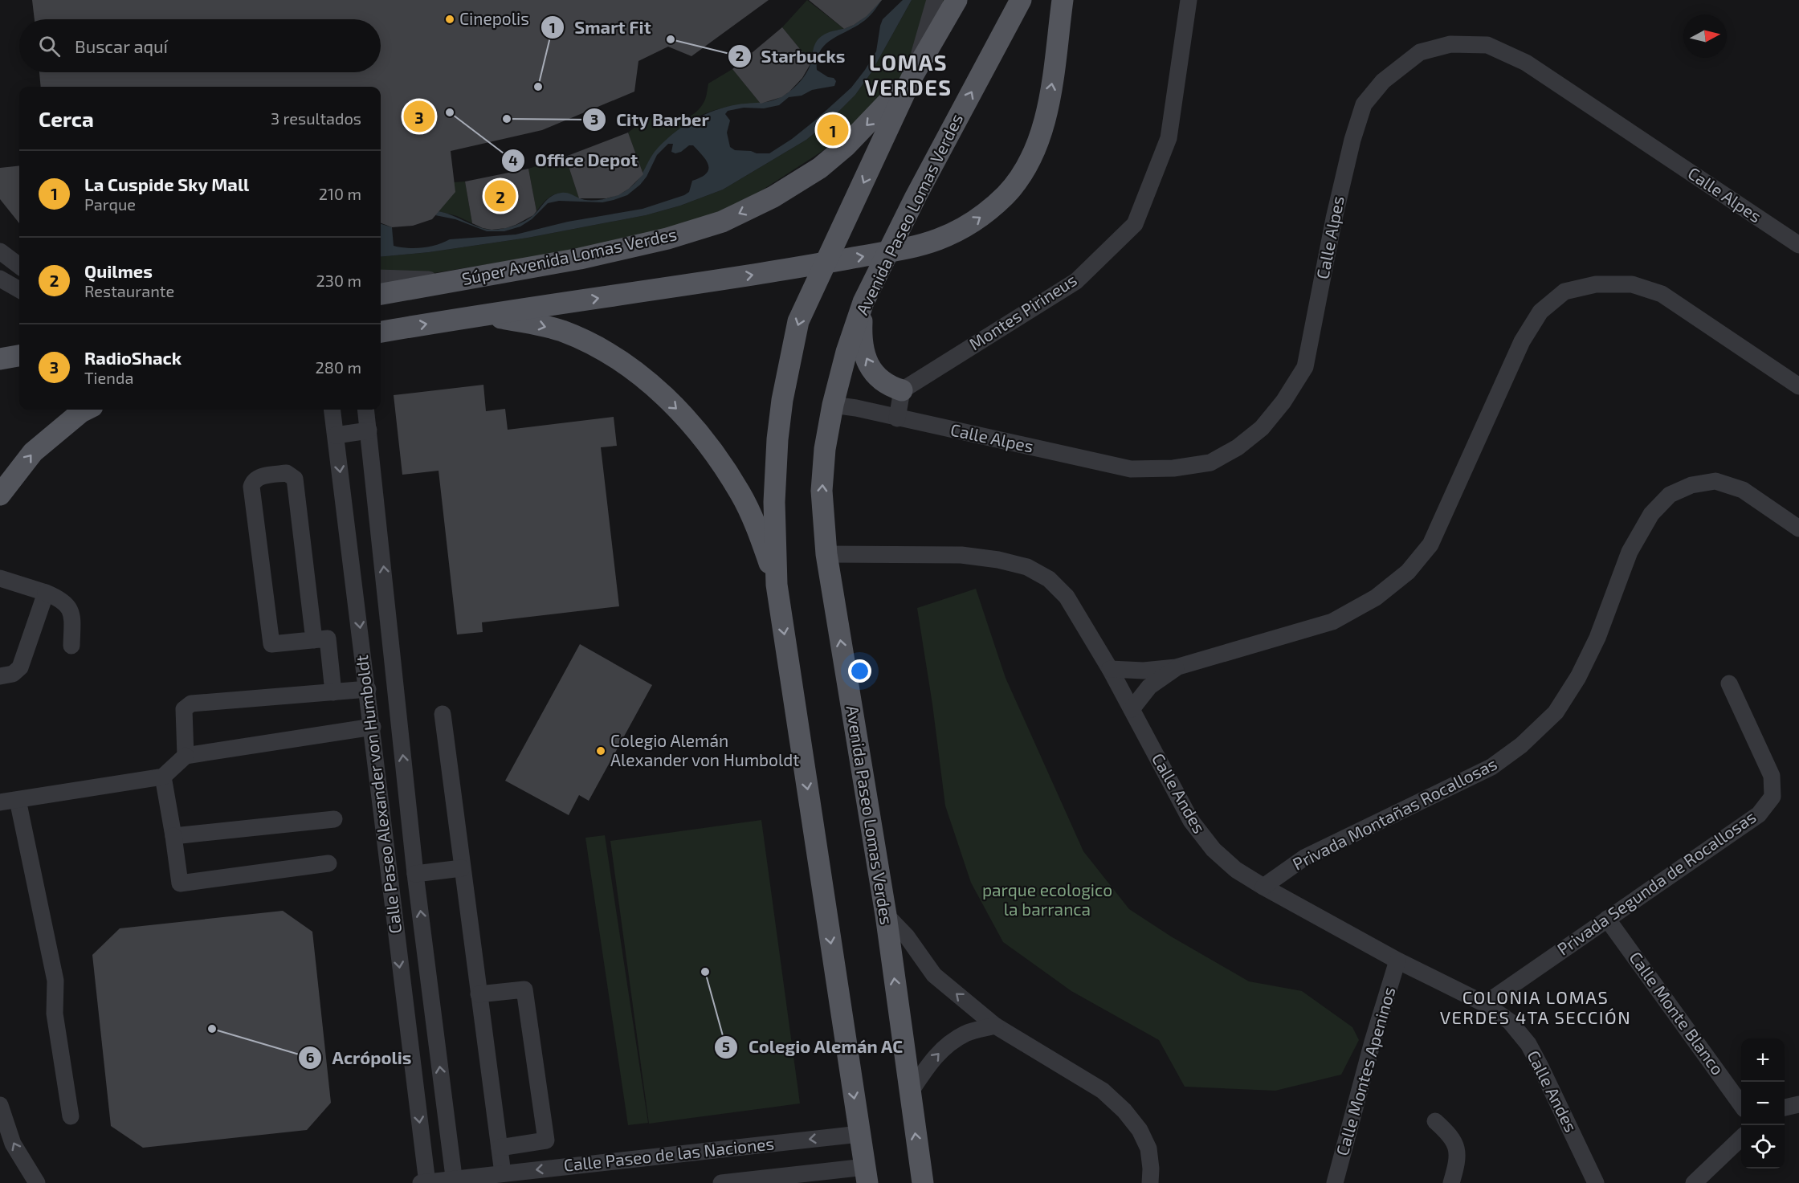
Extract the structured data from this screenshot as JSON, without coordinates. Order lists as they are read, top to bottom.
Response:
{
  "streets": {
    "main road": ["Avenida Paseo Lomas Verdes", "Súper Avenida Lomas Verdes"],
    "street": [
      "Calle Alpes",
      "Montes Pirineus",
      "Calle Andes",
      "Calle Paseo Alexander von Humboldt",
      "Privada Montañas Rocallosas",
      "Privada Segunda de Rocallosas",
      "Calle Monte Blanco",
      "Calle Montes Apeninos",
      "Calle Paseo de las Naciones"
    ]
  },
  "crossings": [
    ["Calle Alpes", "Avenida Paseo Lomas Verdes"],
    ["Avenida Paseo Lomas Verdes", "Calle Andes"],
    ["Calle Andes", "Privada Montañas Rocallosas"],
    ["Calle Andes", "Privada Segunda de Rocallosas"],
    ["Calle Andes", "Calle Montes Apeninos"],
    ["Calle Paseo Alexander von Humboldt", "Calle Paseo de las Naciones"],
    ["Privada Segunda de Rocallosas", "Calle Monte Blanco"]
  ],
  "one_way": ["Súper Avenida Lomas Verdes"],
  "districts": ["LOMAS VERDES", "COLONIA LOMAS VERDES 4TA SECCIÓN"],
  "parks": ["parque ecologico la barranca"],
  "places": [
    "Cinepolis",
    "Starbucks",
    "Smart Fit",
    "Office Depot",
    "City Barber",
    "Colegio Alemán Alexander von Humboldt",
    "Colegio Alemán AC",
    "Acrópolis"
  ],
  "north": "right",
  "page": {
    "search": "Buscar aquí",
    "heading": ["Cerca", "3 resultados"],
    "pins": ["3", "1", "2"],
    "list": [
      {
        "mark": "1",
        "name": "La Cuspide Sky Mall",
        "note": "Parque",
        "value": "210 m"
      },
      {
        "mark": "2",
        "name": "Quilmes",
        "note": "Restaurante",
        "value": "230 m"
      },
      {
        "mark": "3",
        "name": "RadioShack",
        "note": "Tienda",
        "value": "280 m"
      }
    ],
    "map_buttons": ["+", "−"]
  }
}
